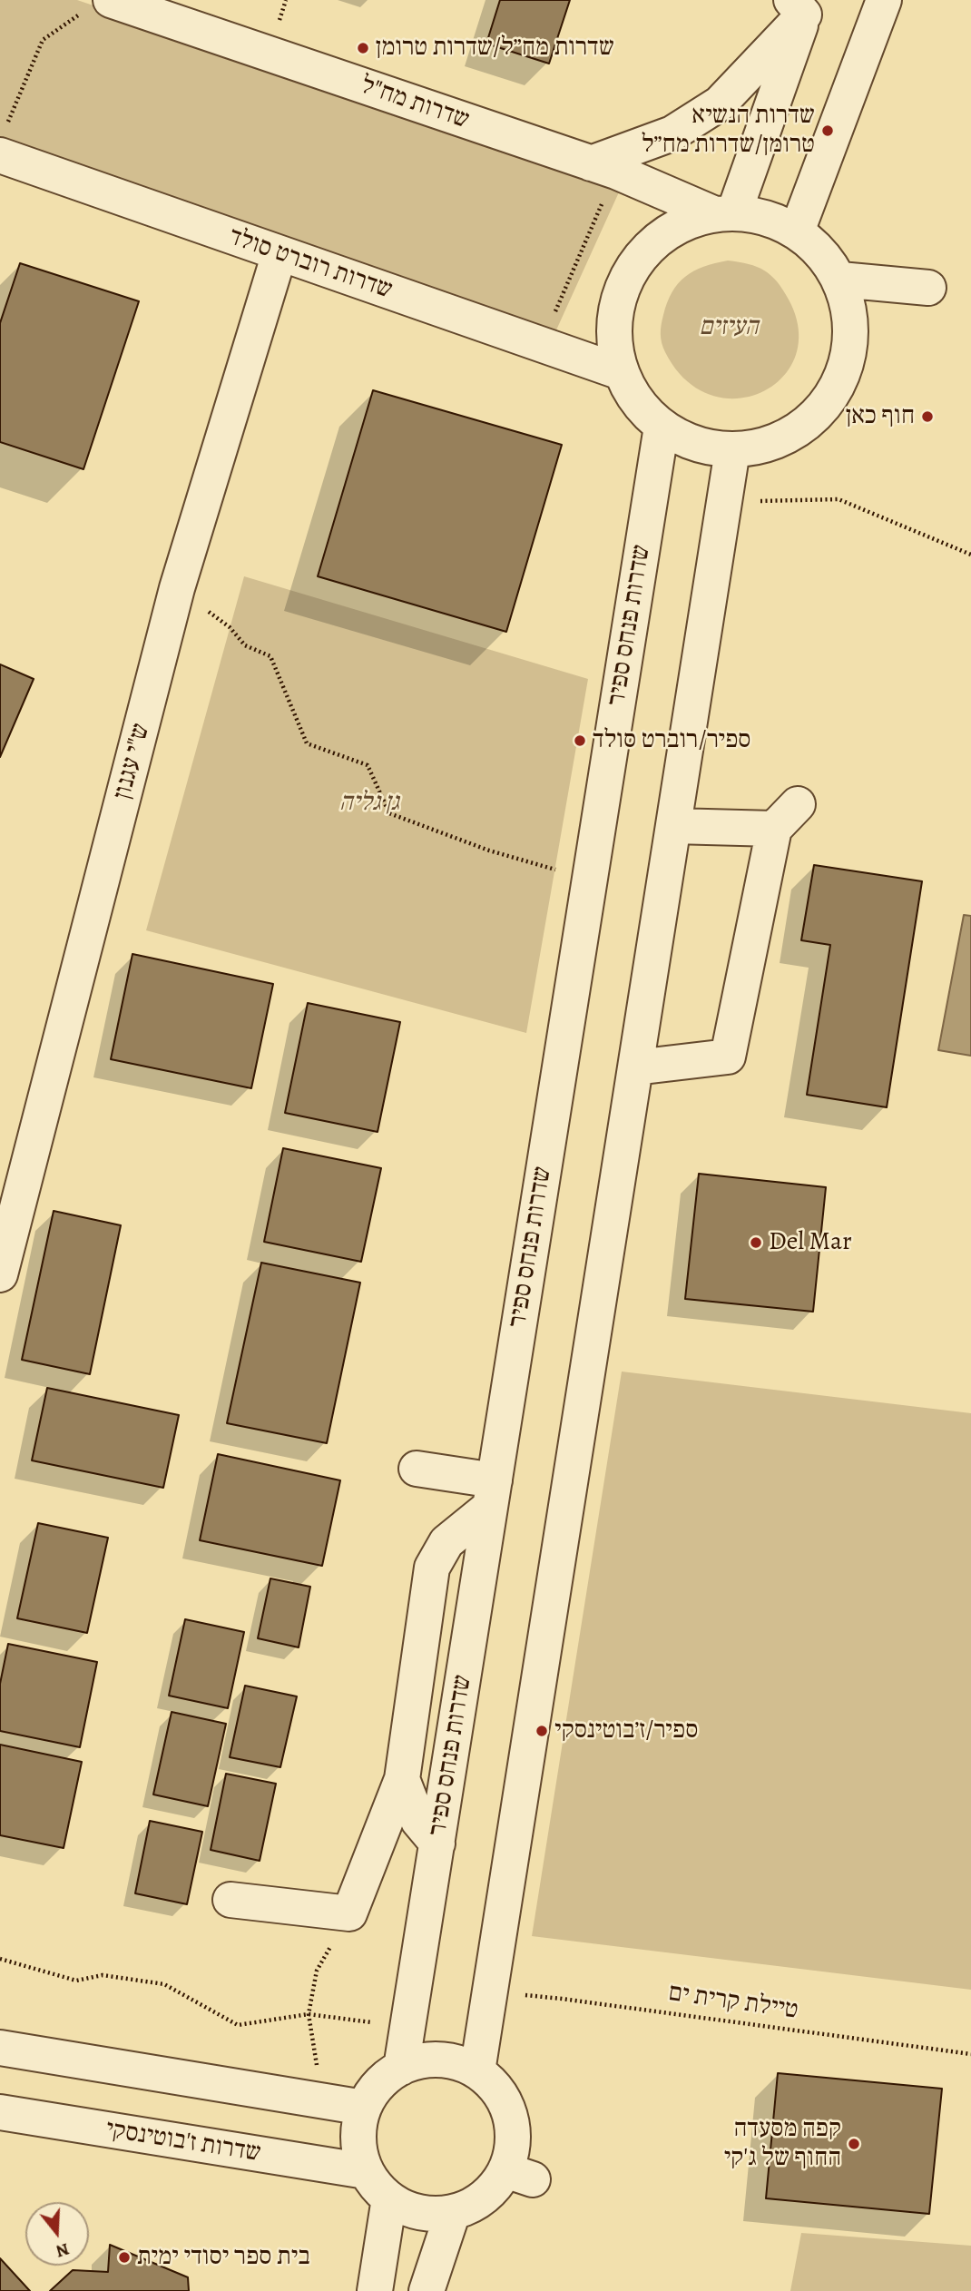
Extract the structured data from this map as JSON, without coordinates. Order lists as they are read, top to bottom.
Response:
{
  "streets": {
    "street": [
      "שדרות מח\"ל",
      "שדרות רוברט סולד",
      "שדרות פנחס ספיר",
      "ש\"י עגנון",
      "שדרות ז'בוטינסקי"
    ],
    "path": ["טיילת קרית ים"]
  },
  "crossings": [
    ["שדרות רוברט סולד", "ש\"י עגנון"],
    ["שדרות פנחס ספיר", "שדרות ז'בוטינסקי"]
  ],
  "parks": ["העיזים", "גן גליה"],
  "places": [
    "שדרות מח״ל/שדרות טרומן",
    "שדרות הנשיא טרומן/שדרות מח״ל",
    "חוף כאן",
    "ספיר/רוברט סולד",
    "Del Mar",
    "ספיר/ז׳בוטינסקי",
    "קפה מסעדה החוף של ג'קי",
    "בית ספר יסודי ימית"
  ],
  "north": "bottom"
}
